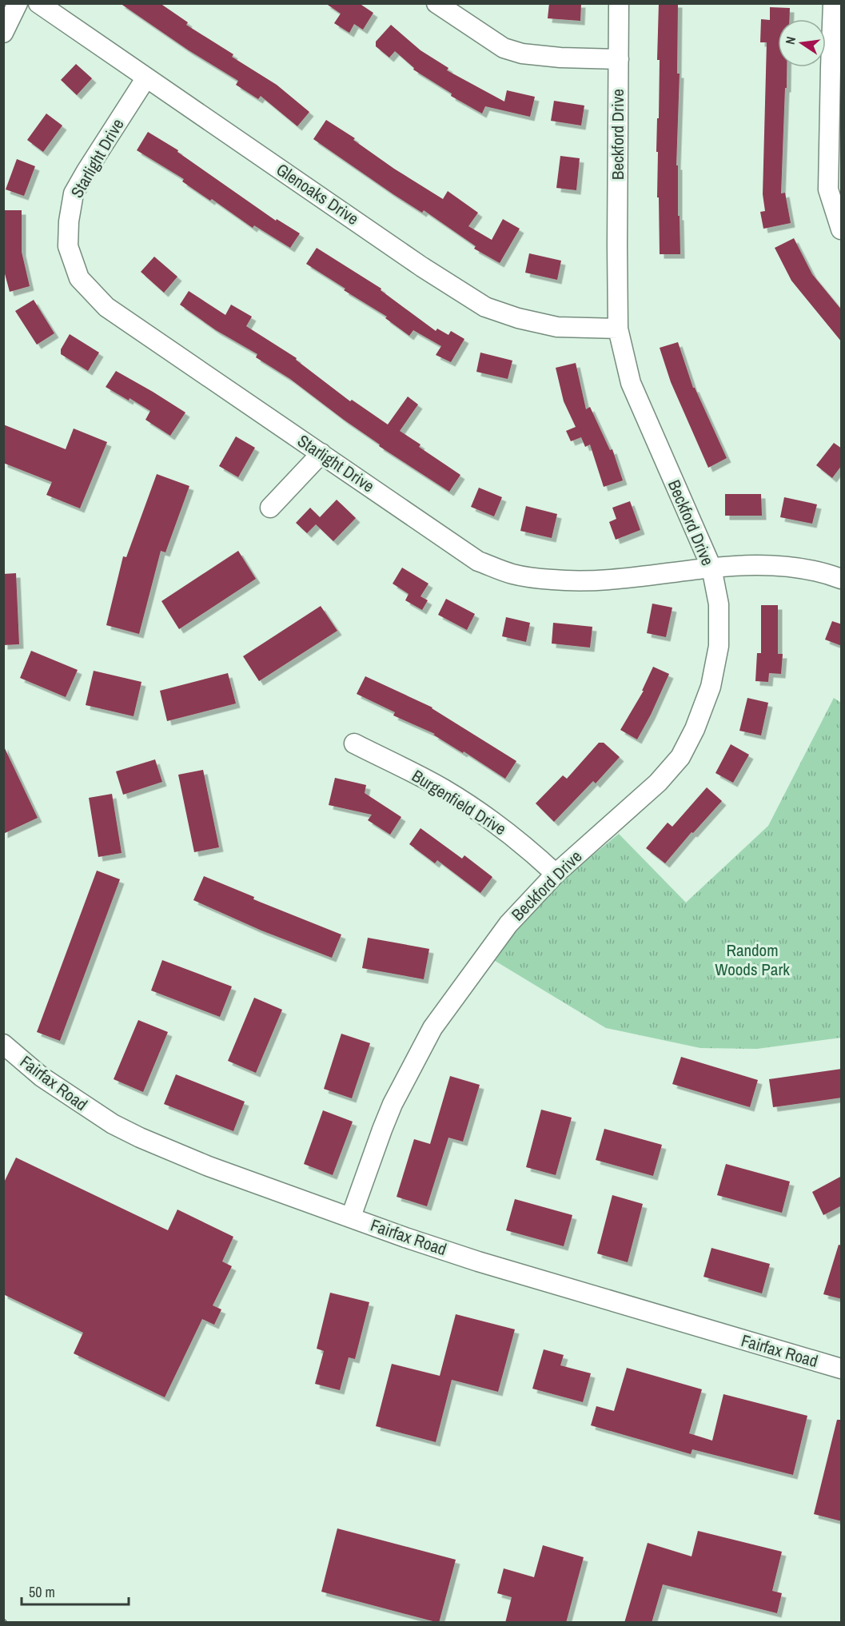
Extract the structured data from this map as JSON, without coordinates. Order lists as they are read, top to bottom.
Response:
{
  "streets": {
    "street": [
      "Beckford Drive",
      "Starlight Drive",
      "Glenoaks Drive",
      "Burgenfield Drive",
      "Fairfax Road"
    ]
  },
  "crossings": [
    ["Beckford Drive", "Starlight Drive"],
    ["Beckford Drive", "Glenoaks Drive"],
    ["Beckford Drive", "Burgenfield Drive"],
    ["Beckford Drive", "Fairfax Road"],
    ["Starlight Drive", "Glenoaks Drive"]
  ],
  "parks": ["Random Woods Park"],
  "scale_bar": "50 m",
  "north": "left"
}
